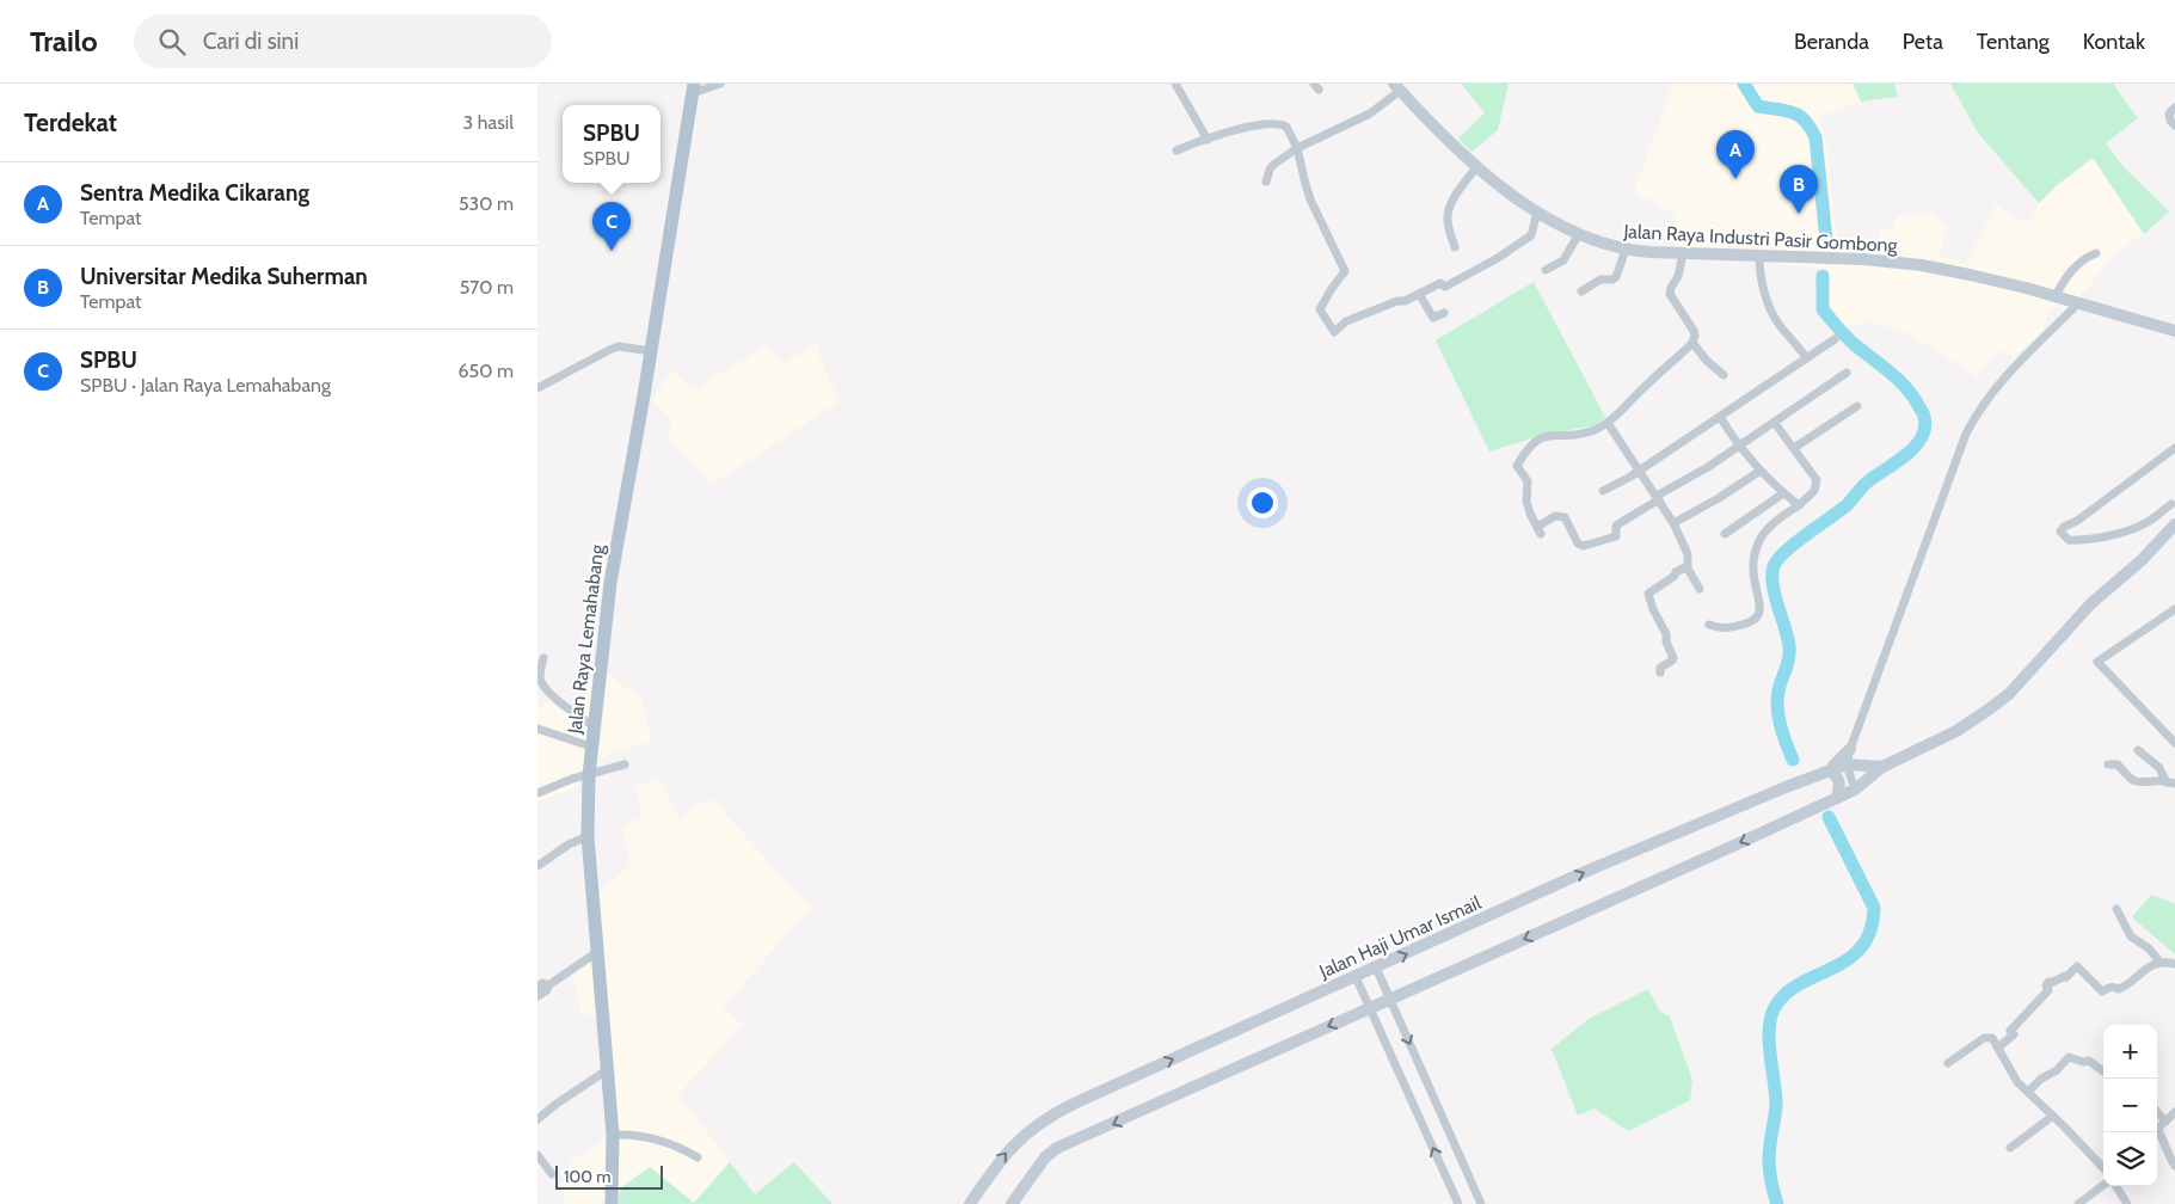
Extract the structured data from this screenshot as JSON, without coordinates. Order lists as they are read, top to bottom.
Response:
{
  "streets": {
    "main road": ["Jalan Raya Industri Pasir Gombong", "Jalan Raya Lemahabang", "Jalan Haji Umar Ismail"]
  },
  "scale_bar": "100 m",
  "page": {
    "header": "Trailo",
    "search": "Cari di sini",
    "nav": [
      "Beranda",
      "Peta",
      "Tentang",
      "Kontak"
    ],
    "heading": ["Terdekat", "3 hasil"],
    "popup": ["SPBU", "SPBU"],
    "pins": ["A", "B", "C"],
    "list": [
      {
        "mark": "A",
        "name": "Sentra Medika Cikarang",
        "note": "Tempat",
        "value": "530 m"
      },
      {
        "mark": "B",
        "name": "Universitar Medika Suherman",
        "note": "Tempat",
        "value": "570 m"
      },
      {
        "mark": "C",
        "name": "SPBU",
        "note": "SPBU · Jalan Raya Lemahabang",
        "value": "650 m"
      }
    ],
    "map_buttons": ["+", "−"],
    "scale": "100 m"
  }
}
